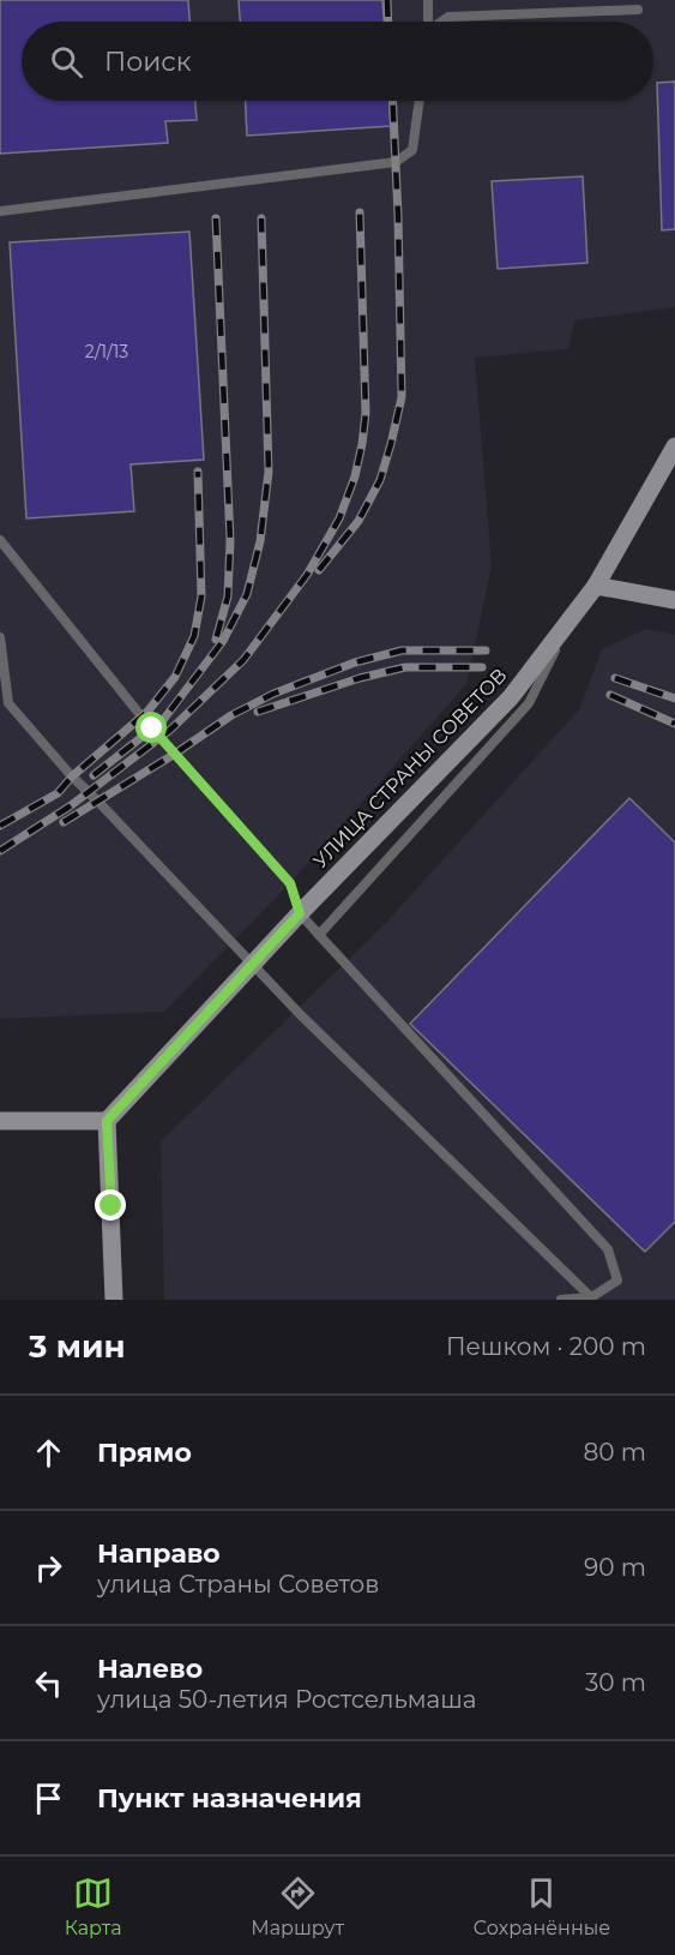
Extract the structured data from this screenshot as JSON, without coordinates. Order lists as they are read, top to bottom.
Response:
{
  "streets": {
    "main road": ["УЛИЦА СТРАНЫ СОВЕТОВ"]
  },
  "house_numbers": ["2/1/13"],
  "page": {
    "search": "Поиск",
    "heading": ["3 мин", "Пешком · 200 m"],
    "list": [
      ["Прямо", "80 m"],
      ["Направо", "улица Страны Советов", "90 m"],
      ["Налево", "улица 50-летия Ростсельмаша", "30 m"],
      "Пункт назначения"
    ],
    "nav": ["Карта", "Маршрут", "Сохранённые"]
  }
}
